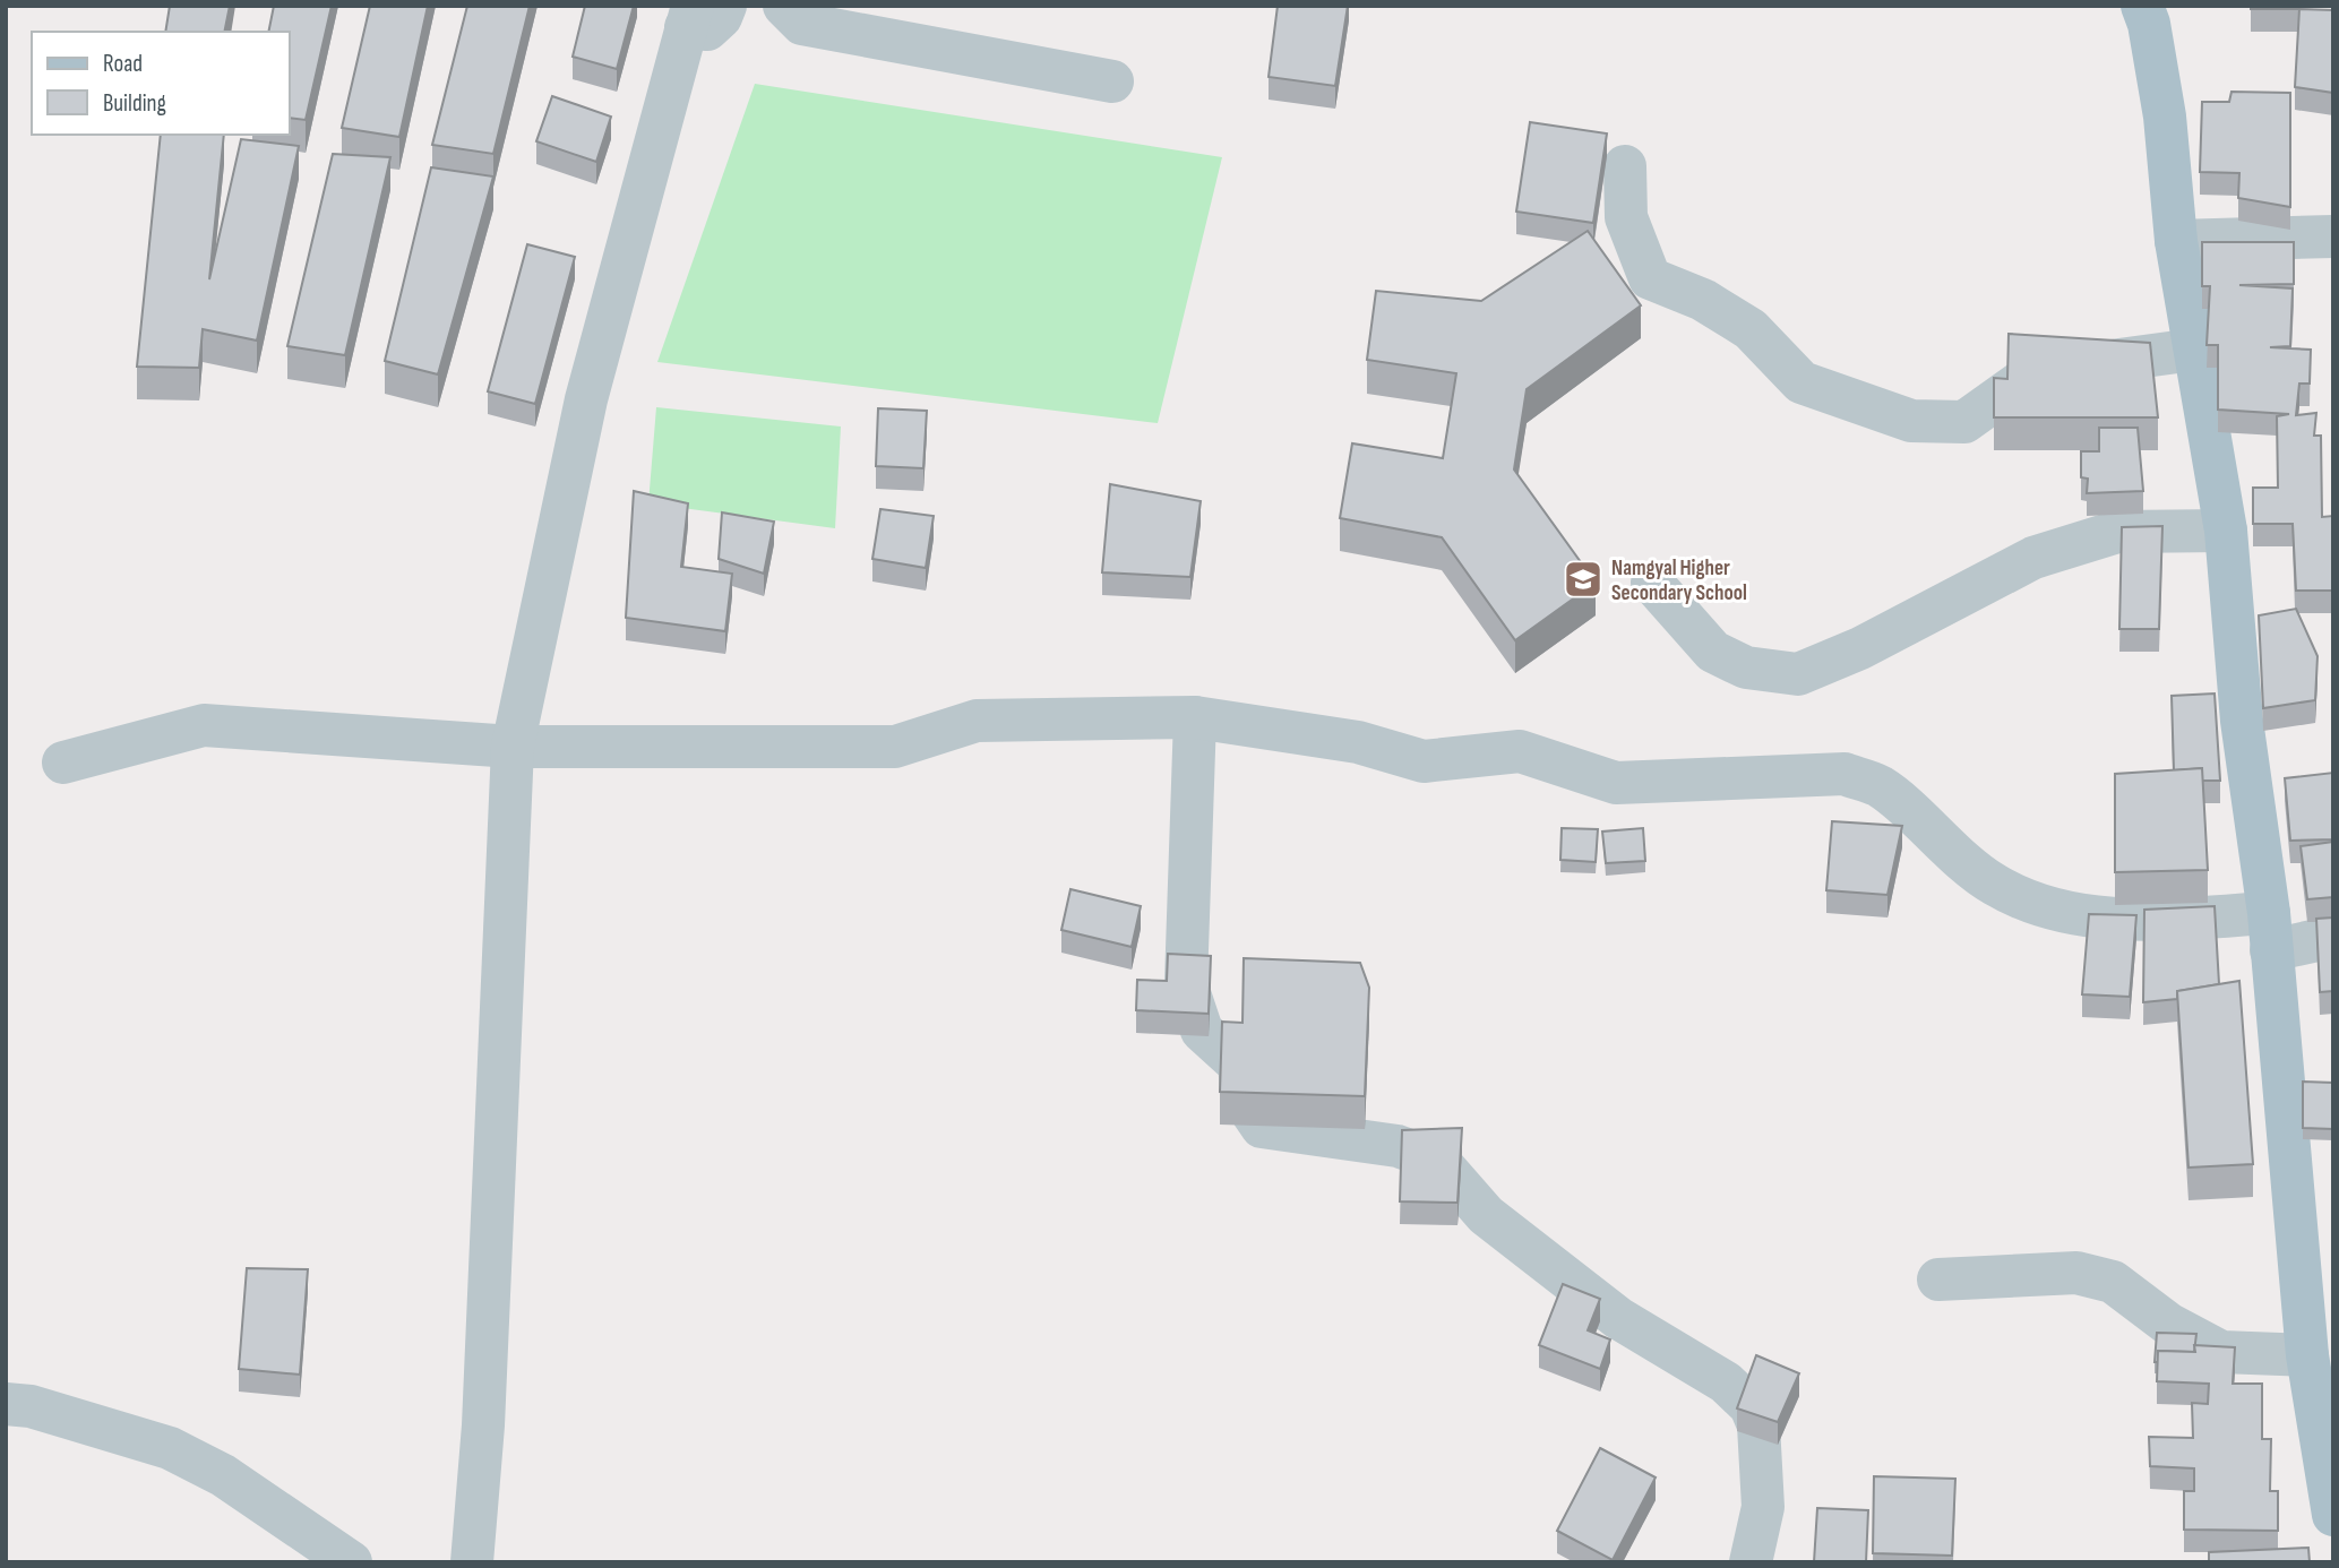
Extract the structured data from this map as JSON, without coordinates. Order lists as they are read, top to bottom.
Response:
{
  "places": {
    "school or university": ["Namgyal Higher Secondary School"]
  },
  "legend": ["Road", "Building"]
}
